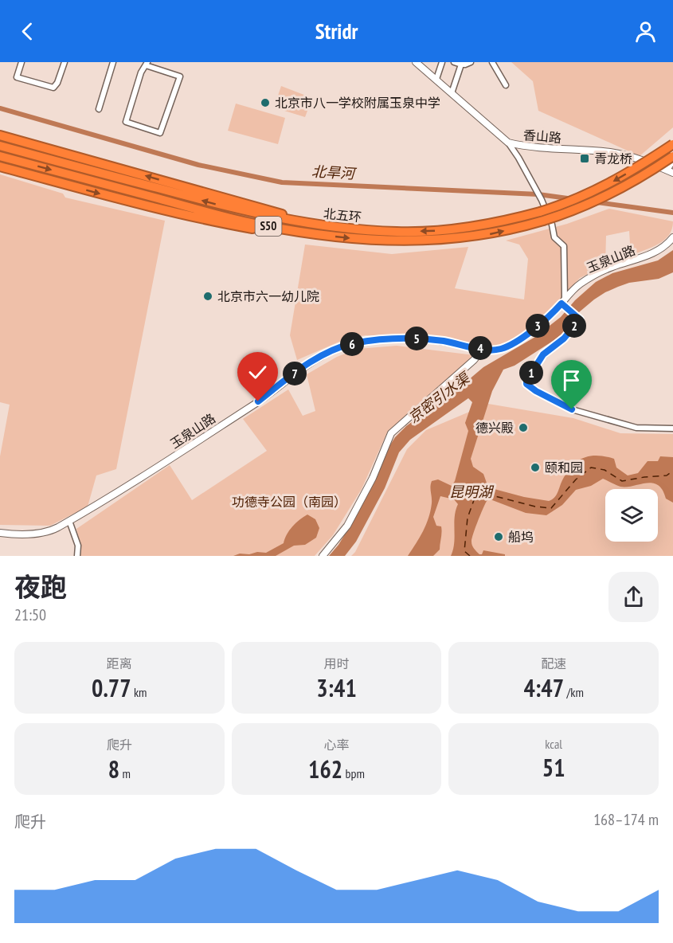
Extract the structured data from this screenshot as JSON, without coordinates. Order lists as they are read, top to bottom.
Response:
{
  "streets": {
    "highway": ["北五环", "S50"],
    "street": ["香山路", "玉泉山路"]
  },
  "water": ["北旱河", "京密引水渠", "昆明湖"],
  "parks": ["功德寺公园（南园）"],
  "places": {
    "other": [
      "北京市八一学校附属玉泉中学",
      "北京市六一幼儿院",
      "德兴殿",
      "颐和园",
      "船坞"
    ],
    "transit": ["青龙桥"]
  },
  "page": {
    "header": "Stridr",
    "pins": [
      "2",
      "3",
      "5",
      "6",
      "4",
      "1",
      "7"
    ],
    "heading": ["夜跑", "21:50"],
    "stats": [
      ["距离", "0.77 km"],
      ["用时", "3:41"],
      ["配速", "4:47 /km"],
      ["爬升", "8 m"],
      ["心率", "162 bpm"],
      ["kcal", "51"]
    ],
    "chart": ["爬升", "168–174 m"]
  }
}
